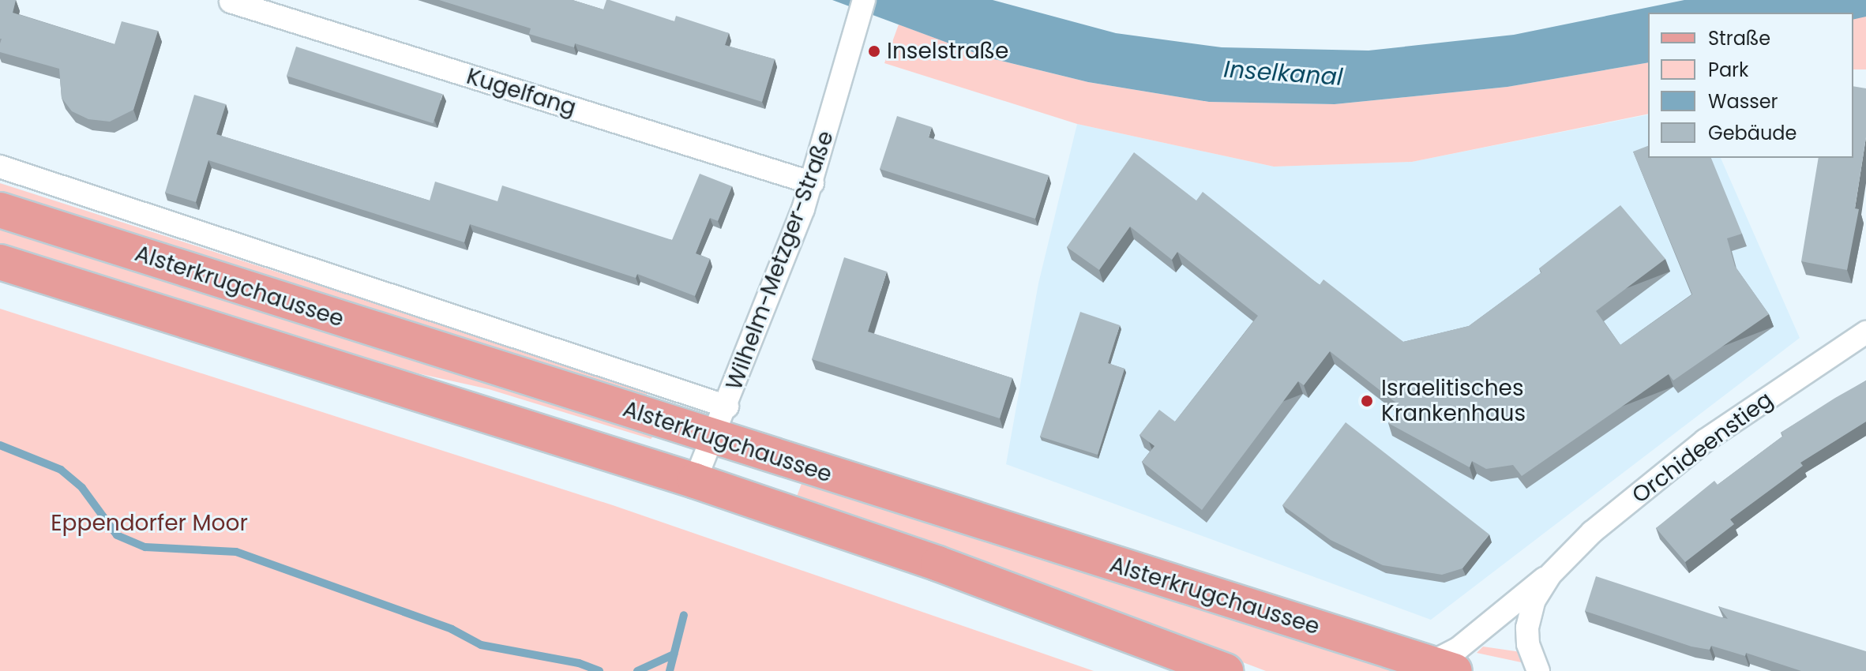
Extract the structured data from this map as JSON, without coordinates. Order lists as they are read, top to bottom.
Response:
{
  "streets": {
    "main road": ["Alsterkrugchaussee"],
    "street": ["Kugelfang", "Wilhelm-Metzger-Straße", "Orchideenstieg"]
  },
  "crossings": [
    ["Kugelfang", "Wilhelm-Metzger-Straße"],
    ["Wilhelm-Metzger-Straße", "Alsterkrugchaussee"],
    ["Alsterkrugchaussee", "Orchideenstieg"]
  ],
  "water": ["Inselkanal"],
  "parks": ["Eppendorfer Moor"],
  "places": ["Inselstraße", "Israelitisches Krankenhaus"],
  "legend": [
    "Straße",
    "Park",
    "Wasser",
    "Gebäude"
  ]
}
